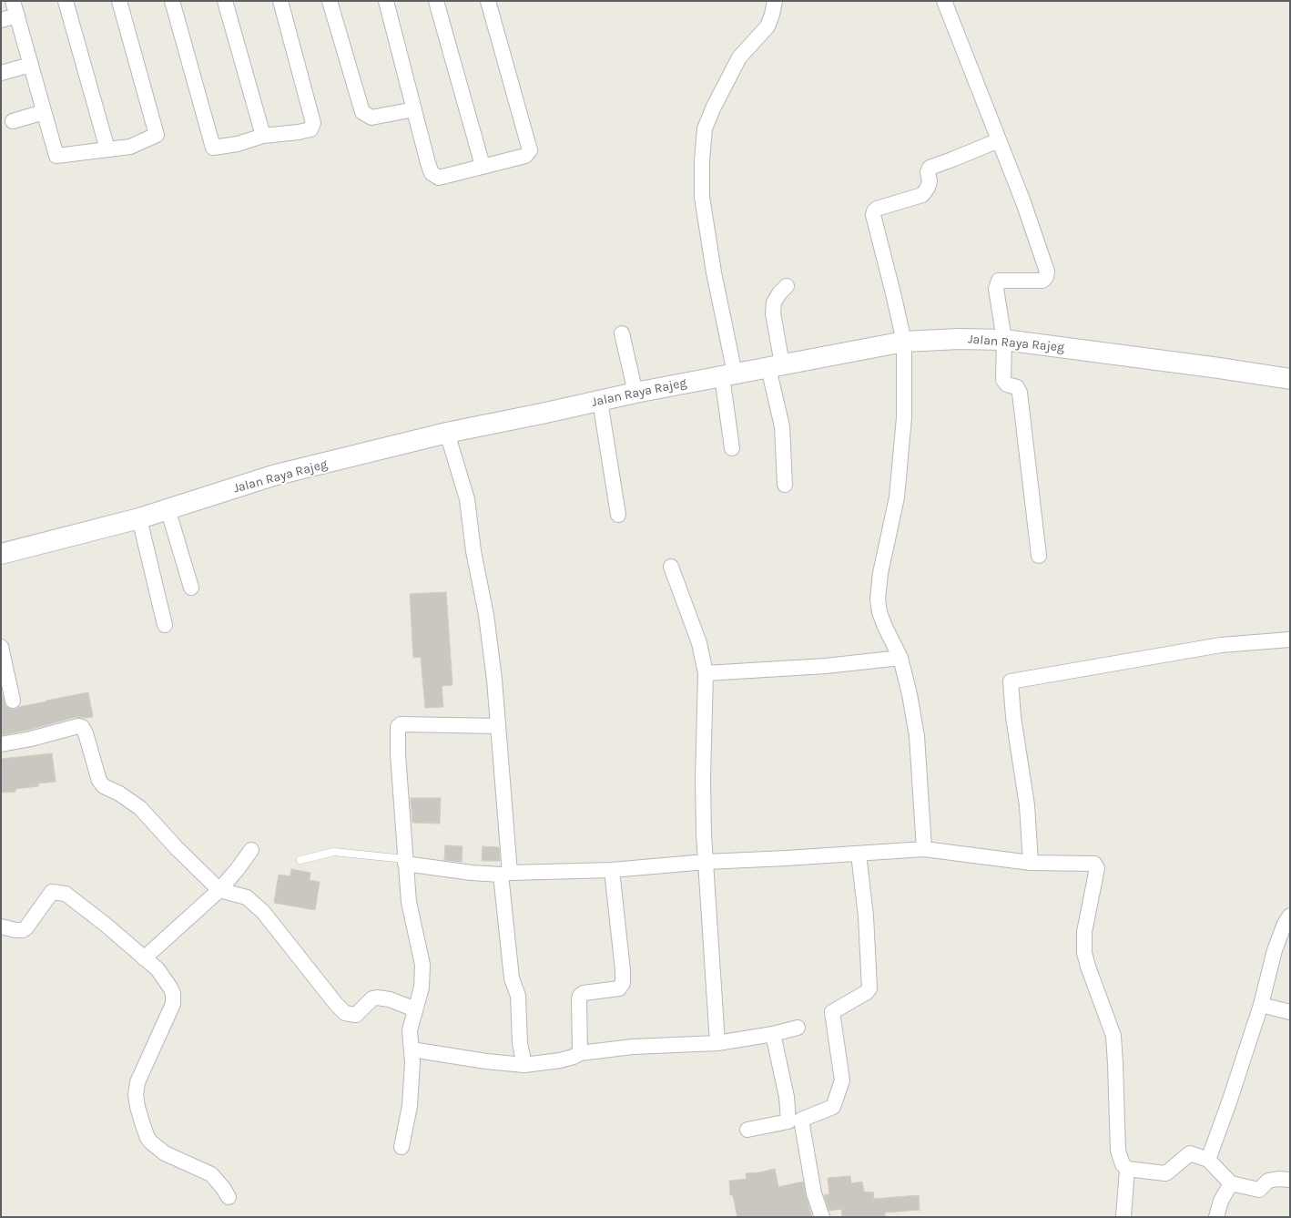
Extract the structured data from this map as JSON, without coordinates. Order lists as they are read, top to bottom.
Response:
{
  "streets": {
    "main road": ["Jalan Raya Rajeg"]
  }
}
